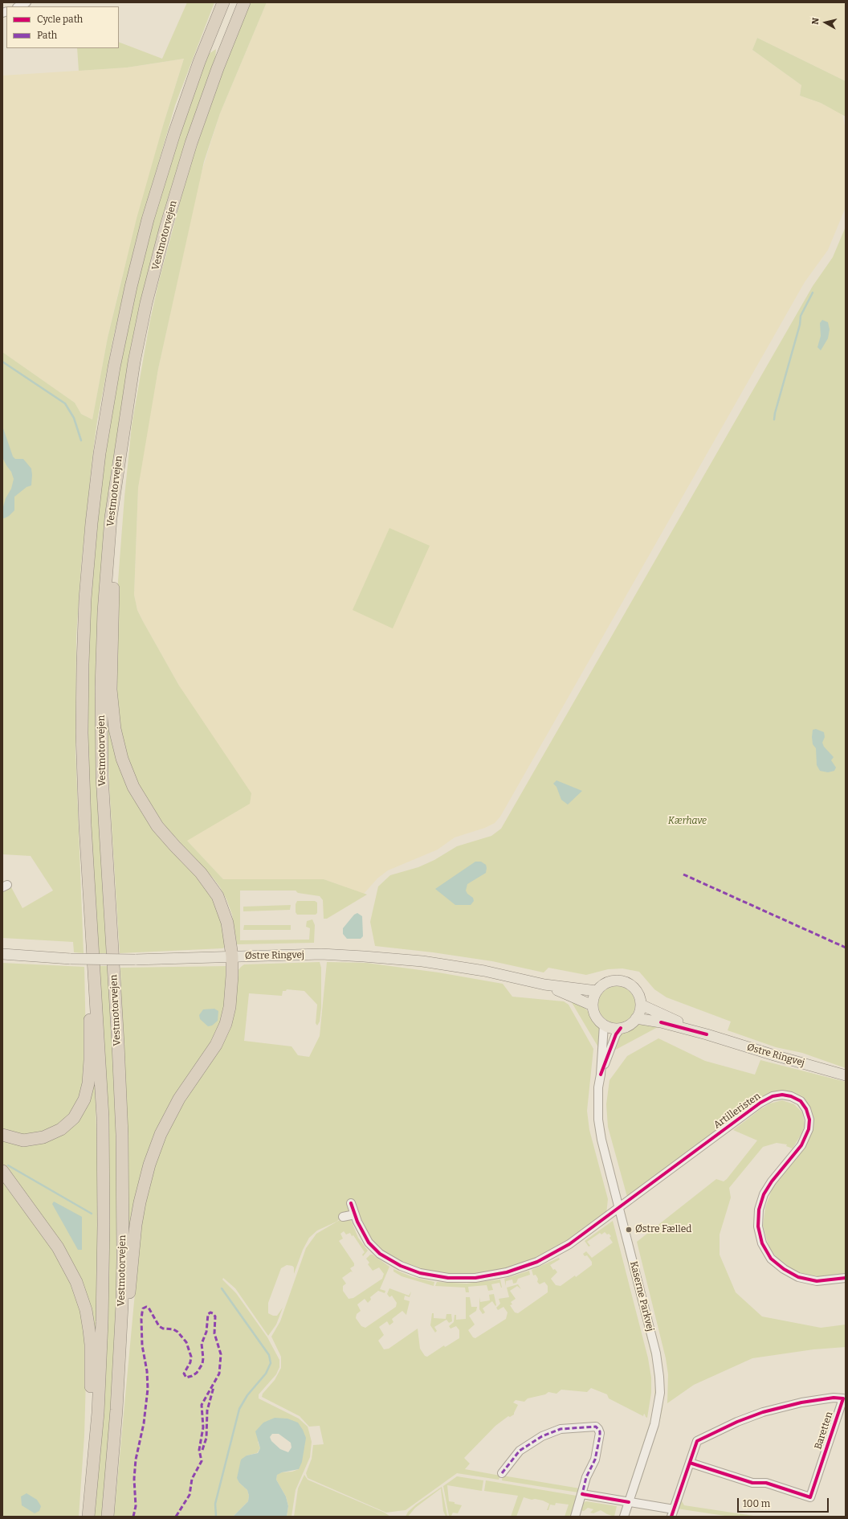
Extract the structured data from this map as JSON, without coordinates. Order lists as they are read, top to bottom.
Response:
{
  "streets": {
    "highway": ["Vestmotorvejen"],
    "main road": ["Østre Ringvej"],
    "street": ["Artilleristen", "Kaserne Parkvej", "Baretten"]
  },
  "crossings": [
    ["Østre Ringvej", "Kaserne Parkvej"],
    ["Artilleristen", "Kaserne Parkvej"],
    ["Kaserne Parkvej", "Baretten"]
  ],
  "parks": ["Kærhave"],
  "places": ["Østre Fælled"],
  "legend": ["Cycle path", "Path"],
  "scale_bar": "100 m",
  "north": "left"
}
